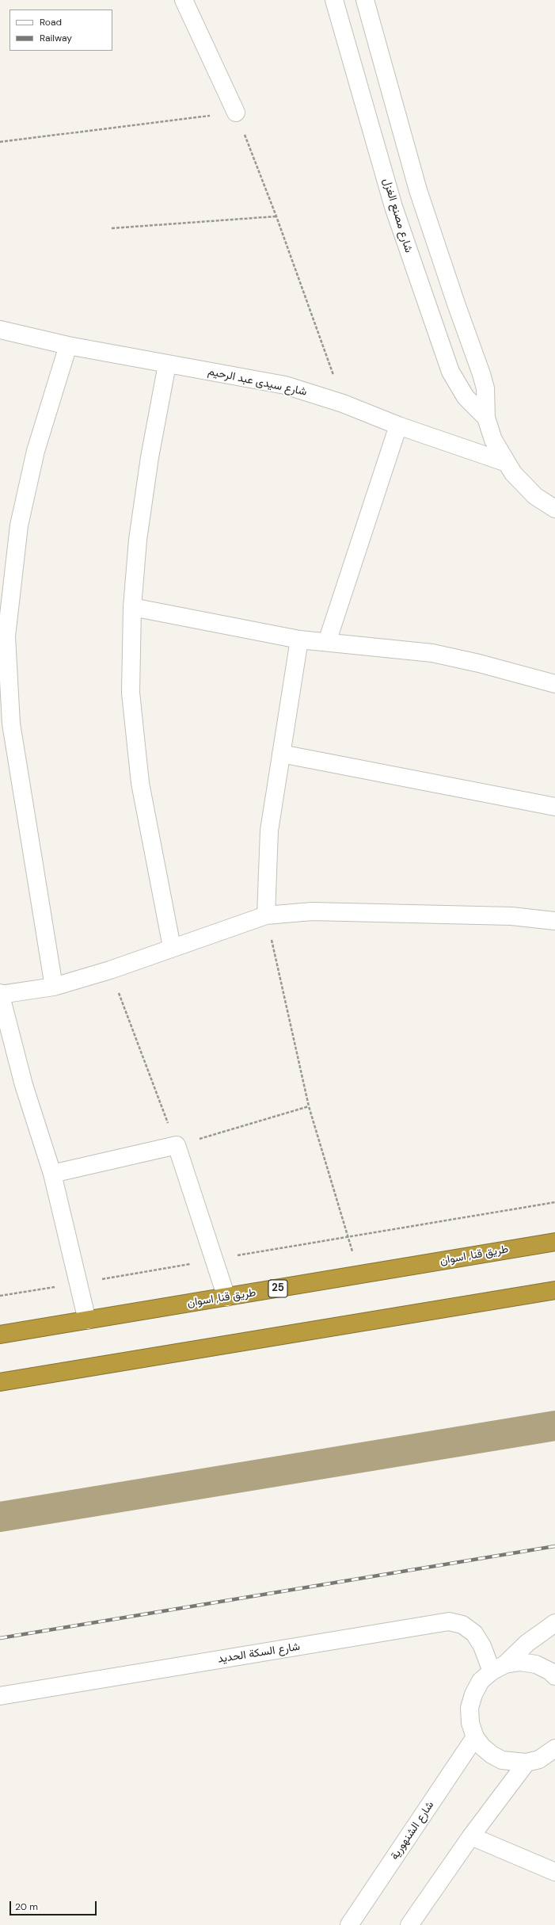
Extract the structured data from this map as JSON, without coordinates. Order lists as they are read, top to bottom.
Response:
{
  "streets": {
    "highway": ["طريق قنا, اسوان", "25"],
    "street": [
      "شارع مصنع الغزل",
      "شارع سيدى عبد الرحيم",
      "شارع السكة الحديد",
      "شارع الشنهورية"
    ]
  },
  "crossings": [
    ["شارع مصنع الغزل", "شارع سيدى عبد الرحيم"]
  ],
  "legend": ["Road", "Railway"],
  "scale_bar": "20 m"
}
